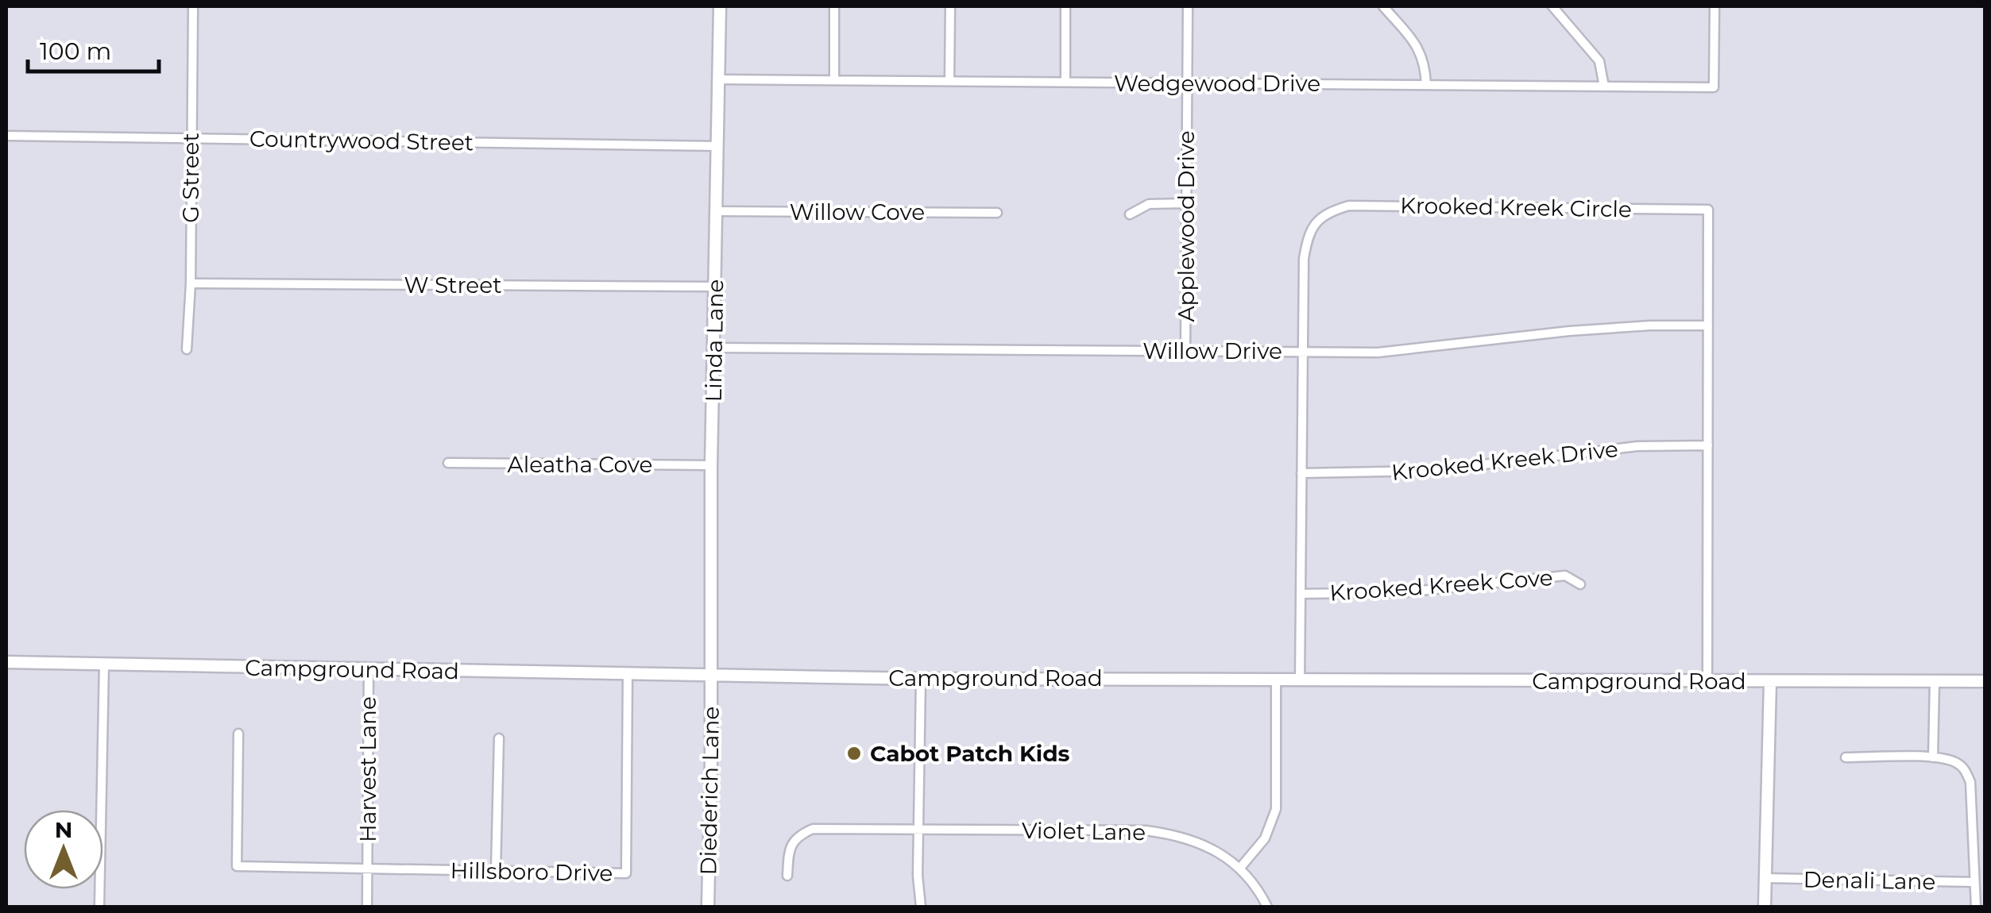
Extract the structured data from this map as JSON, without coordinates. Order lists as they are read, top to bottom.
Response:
{
  "streets": {
    "street": [
      "Wedgewood Drive",
      "Countrywood Street",
      "G Street",
      "Krooked Kreek Circle",
      "Willow Cove",
      "Applewood Drive",
      "W Street",
      "Linda Lane",
      "Willow Drive",
      "Krooked Kreek Drive",
      "Aleatha Cove",
      "Krooked Kreek Cove",
      "Campground Road",
      "Harvest Lane",
      "Diederich Lane",
      "Violet Lane",
      "Hillsboro Drive",
      "Denali Lane"
    ]
  },
  "crossings": [
    ["Wedgewood Drive", "Applewood Drive"],
    ["Wedgewood Drive", "Linda Lane"],
    ["Countrywood Street", "G Street"],
    ["Countrywood Street", "Linda Lane"],
    ["G Street", "W Street"],
    ["Krooked Kreek Circle", "Willow Drive"],
    ["Krooked Kreek Circle", "Krooked Kreek Drive"],
    ["Krooked Kreek Circle", "Krooked Kreek Cove"],
    ["Krooked Kreek Circle", "Campground Road"],
    ["Willow Cove", "Linda Lane"],
    ["Applewood Drive", "Willow Drive"],
    ["W Street", "Linda Lane"],
    ["Linda Lane", "Willow Drive"],
    ["Linda Lane", "Aleatha Cove"],
    ["Linda Lane", "Campground Road"],
    ["Linda Lane", "Diederich Lane"],
    ["Campground Road", "Harvest Lane"],
    ["Campground Road", "Diederich Lane"],
    ["Campground Road", "Hillsboro Drive"],
    ["Harvest Lane", "Hillsboro Drive"]
  ],
  "places": ["Cabot Patch Kids"],
  "scale_bar": "100 m",
  "north": "top"
}
